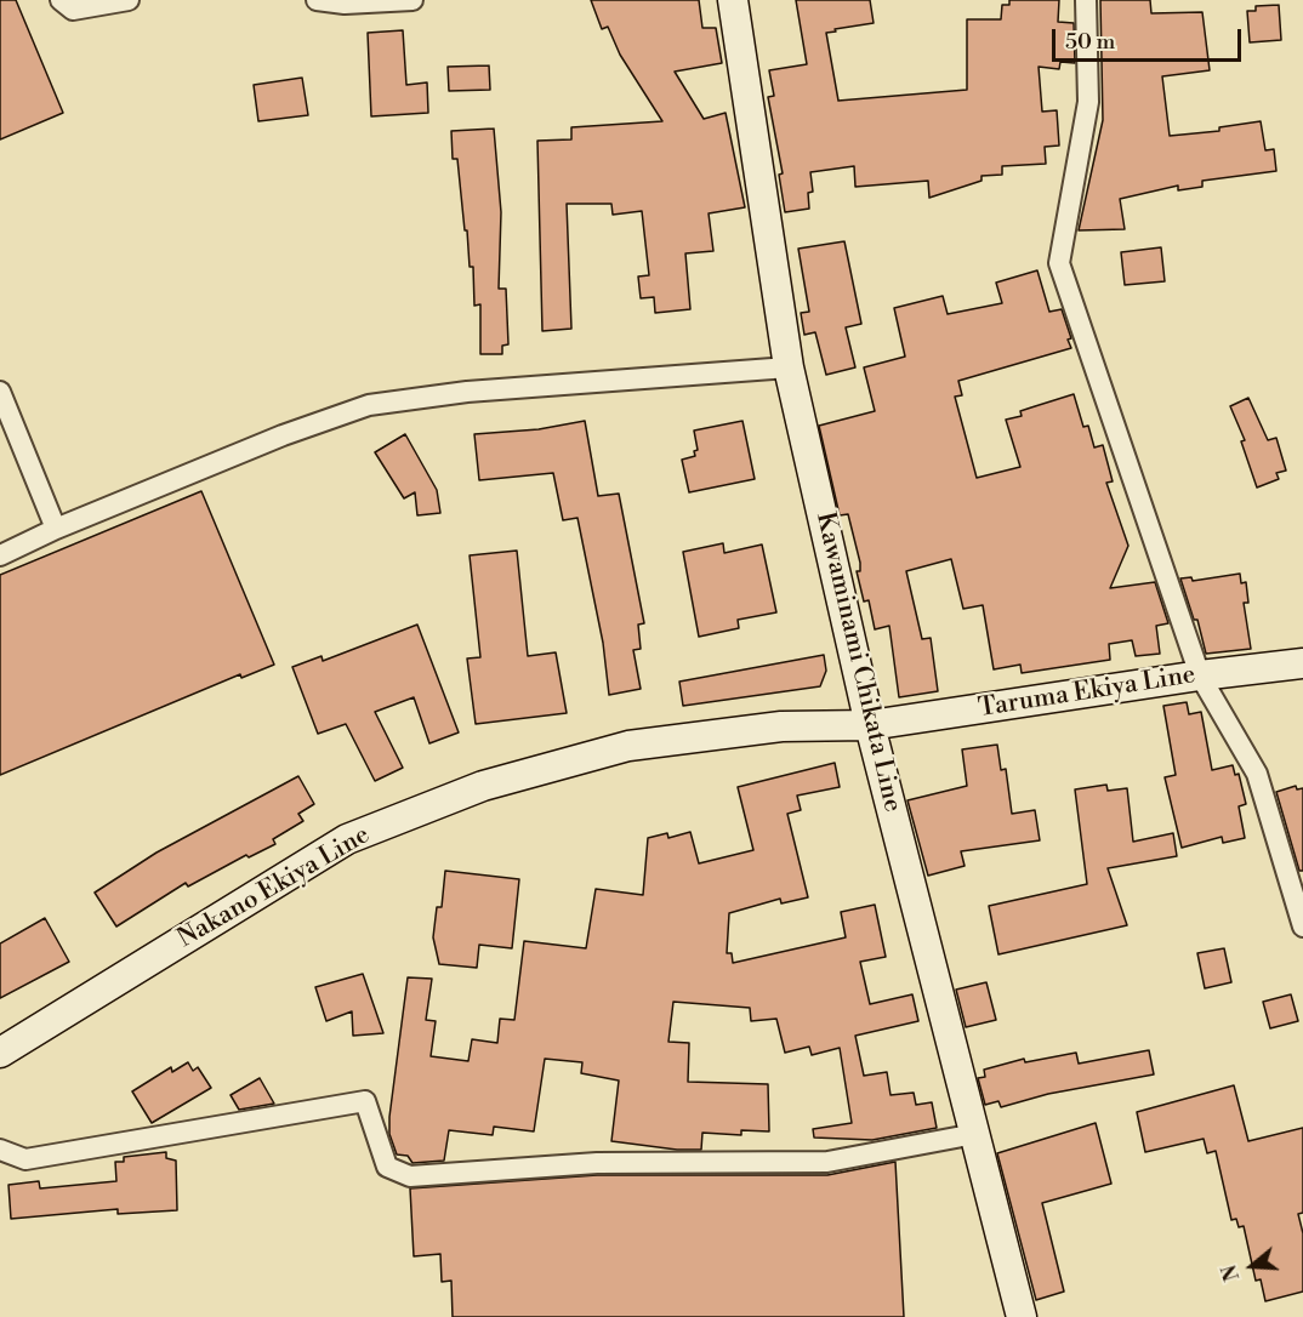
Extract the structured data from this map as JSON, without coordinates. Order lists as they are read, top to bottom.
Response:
{
  "streets": {
    "main road": ["Kawaminami Chikata Line", "Taruma Ekiya Line", "Nakano Ekiya Line"]
  },
  "crossings": [
    ["Kawaminami Chikata Line", "Taruma Ekiya Line"],
    ["Kawaminami Chikata Line", "Nakano Ekiya Line"],
    ["Taruma Ekiya Line", "Nakano Ekiya Line"]
  ],
  "scale_bar": "50 m",
  "north": "left"
}
